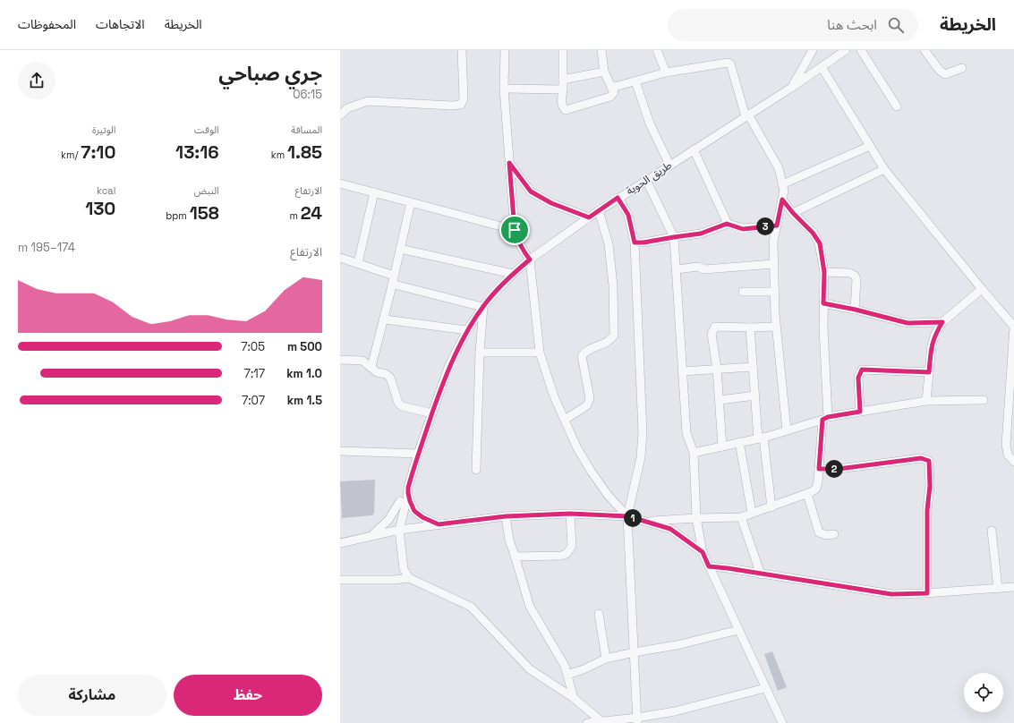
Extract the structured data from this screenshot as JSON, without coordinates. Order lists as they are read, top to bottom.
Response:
{
  "streets": {
    "street": ["طريق الحوية"]
  },
  "page": {
    "header": "الخريطة",
    "search": "ابحث هنا",
    "nav": ["الخريطة", "الاتجاهات", "المحفوظات"],
    "heading": ["جري صباحي", "06:15"],
    "stats": [
      ["المسافة", "1.85 km"],
      ["الوقت", "13:16"],
      ["الوتيرة", "7:10 /km"],
      ["الارتفاع", "24 m"],
      ["النبض", "158 bpm"],
      ["kcal", "130"]
    ],
    "pins": ["3", "2", "1"],
    "chart": ["الارتفاع", "174–195 m"],
    "list": [
      {
        "name": "500 m",
        "note": "7:05"
      },
      {
        "name": "1.0 km",
        "note": "7:17"
      },
      {
        "name": "1.5 km",
        "note": "7:07"
      }
    ],
    "buttons": ["حفظ", "مشاركة"]
  }
}
